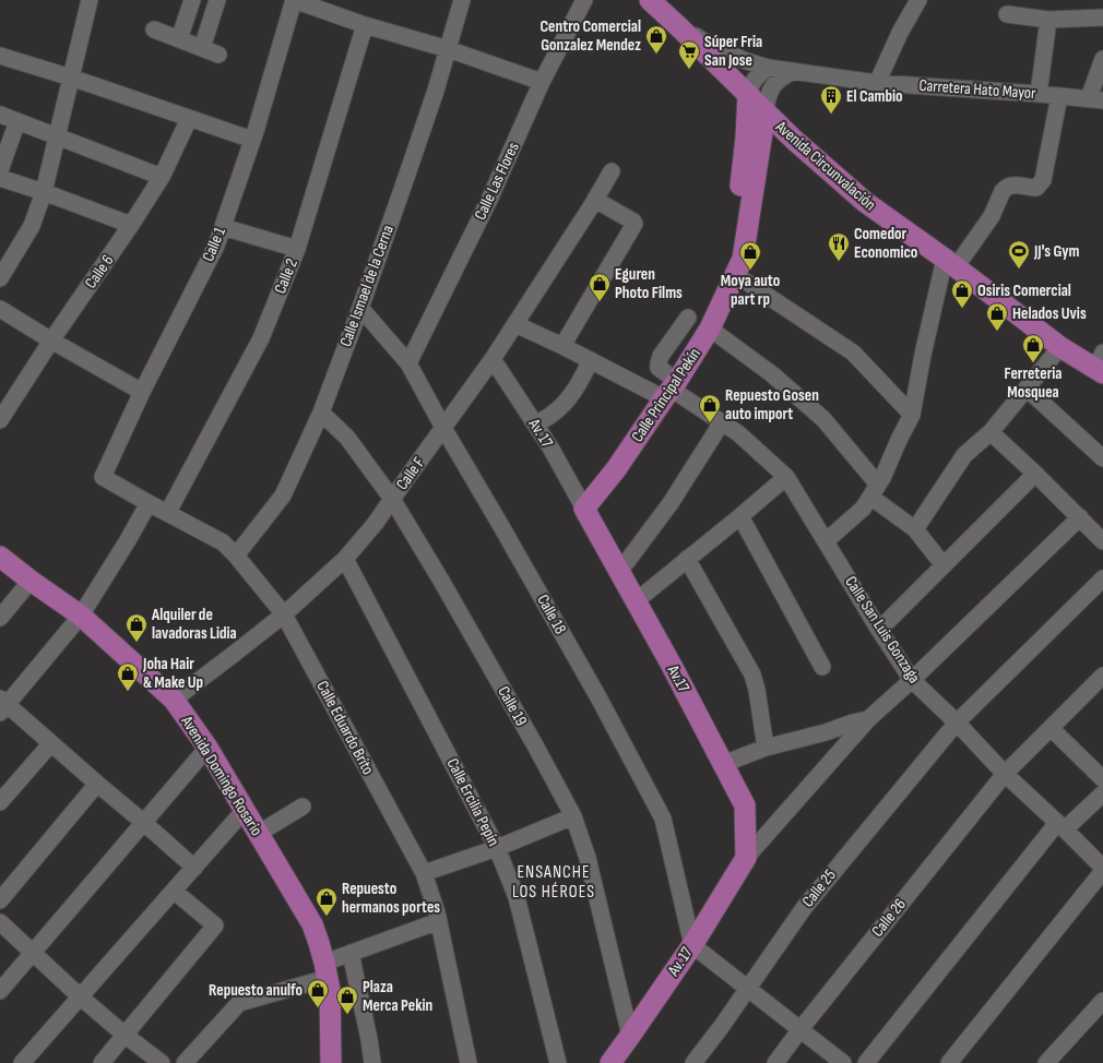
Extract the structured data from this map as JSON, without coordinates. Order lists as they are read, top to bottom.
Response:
{
  "streets": {
    "main road": [
      "Avenida Circunvalación",
      "Calle Principal Pekín",
      "Av. 17",
      "Av.17",
      "Avenida Domingo Rosario"
    ],
    "street": [
      "Carretera Hato Mayor",
      "Calle Las Flores",
      "Calle 1",
      "Calle 6",
      "Calle 2",
      "Calle Ismael de la Cerna",
      "Calle F",
      "Calle 18",
      "Calle San Luis Gonzaga",
      "Calle 19",
      "Calle Eduardo Brito",
      "Calle Ercilia Pepín",
      "Calle 25",
      "Calle 26"
    ]
  },
  "crossings": [
    ["Carretera Hato Mayor", "Avenida Circunvalación"],
    ["Avenida Circunvalación", "Calle Principal Pekín"],
    ["Calle Las Flores", "Calle 18"],
    ["Calle 1", "Calle Eduardo Brito"],
    ["Calle 2", "Calle Eduardo Brito"],
    ["Calle Ismael de la Cerna", "Calle 18"],
    ["Calle Ismael de la Cerna", "Calle 19"],
    ["Calle Ismael de la Cerna", "Calle Eduardo Brito"],
    ["Calle Principal Pekín", "Av. 17"],
    ["Calle Principal Pekín", "Calle San Luis Gonzaga"],
    ["Calle Principal Pekín", "Av.17"],
    ["Av. 17", "Calle F"],
    ["Av. 17", "Calle 18"],
    ["Av. 17", "Av.17"],
    ["Av. 17", "Calle 19"],
    ["Calle F", "Calle 18"],
    ["Calle F", "Calle 19"],
    ["Calle F", "Calle Eduardo Brito"],
    ["Calle F", "Avenida Domingo Rosario"],
    ["Calle F", "Calle Ercilia Pepín"],
    ["Calle San Luis Gonzaga", "Calle 25"],
    ["Calle San Luis Gonzaga", "Calle 26"]
  ],
  "districts": ["ENSANCHE LOS HÉROES"],
  "places": {
    "shop": [
      "Centro Comercial Gonzalez Mendez",
      "Moya auto part rp",
      "Eguren Photo Films",
      "Osiris Comercial",
      "Helados Uvis",
      "Ferreteria Mosquea",
      "Repuesto Gosen auto import",
      "Alquiler de lavadoras Lidia",
      "Joha Hair & Make Up",
      "Repuesto hermanos portes",
      "Repuesto anulfo",
      "Plaza Merca Pekin"
    ],
    "supermarket": ["Súper Fria San Jose"],
    "building": ["El Cambio"],
    "restaurant": ["Comedor Economico"],
    "sports": ["JJ's Gym"]
  }
}
